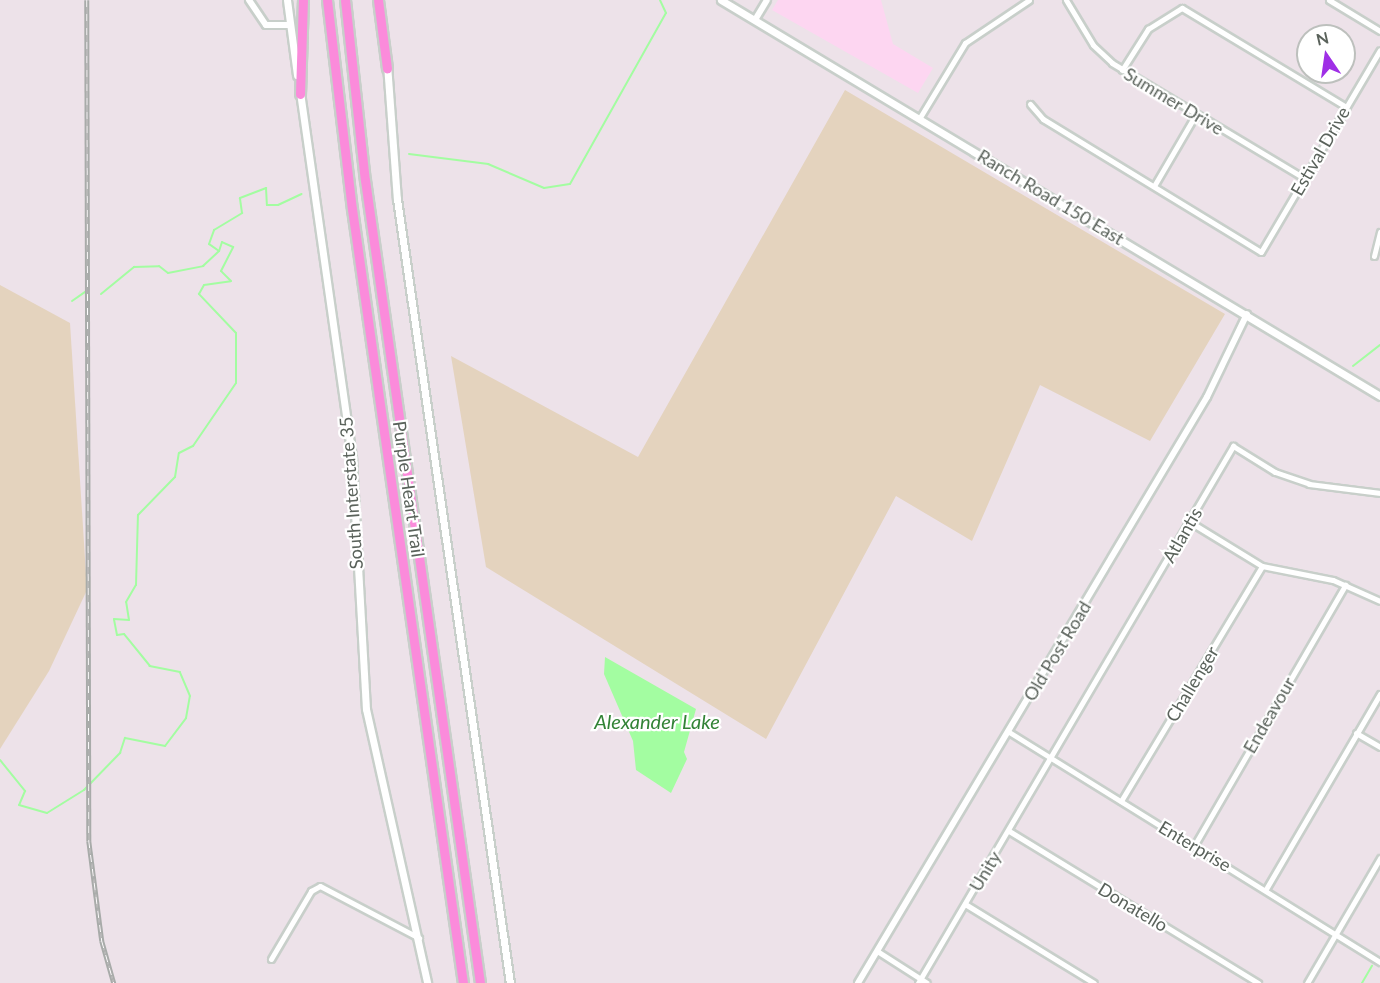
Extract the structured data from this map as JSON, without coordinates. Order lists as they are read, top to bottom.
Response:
{
  "streets": {
    "highway": ["Purple Heart Trail"],
    "main road": ["Ranch Road 150 East", "South Interstate 35"],
    "street": [
      "Summer Drive",
      "Estival Drive",
      "Atlantis",
      "Old Post Road",
      "Challenger",
      "Endeavour",
      "Enterprise",
      "Unity",
      "Donatello"
    ]
  },
  "crossings": [
    ["Summer Drive", "Estival Drive"],
    ["Ranch Road 150 East", "Old Post Road"],
    ["Atlantis", "Enterprise"],
    ["Atlantis", "Unity"],
    ["Old Post Road", "Enterprise"],
    ["Challenger", "Enterprise"],
    ["Endeavour", "Enterprise"],
    ["Enterprise", "Unity"],
    ["Unity", "Donatello"]
  ],
  "water": ["Alexander Lake"],
  "north": "top"
}
